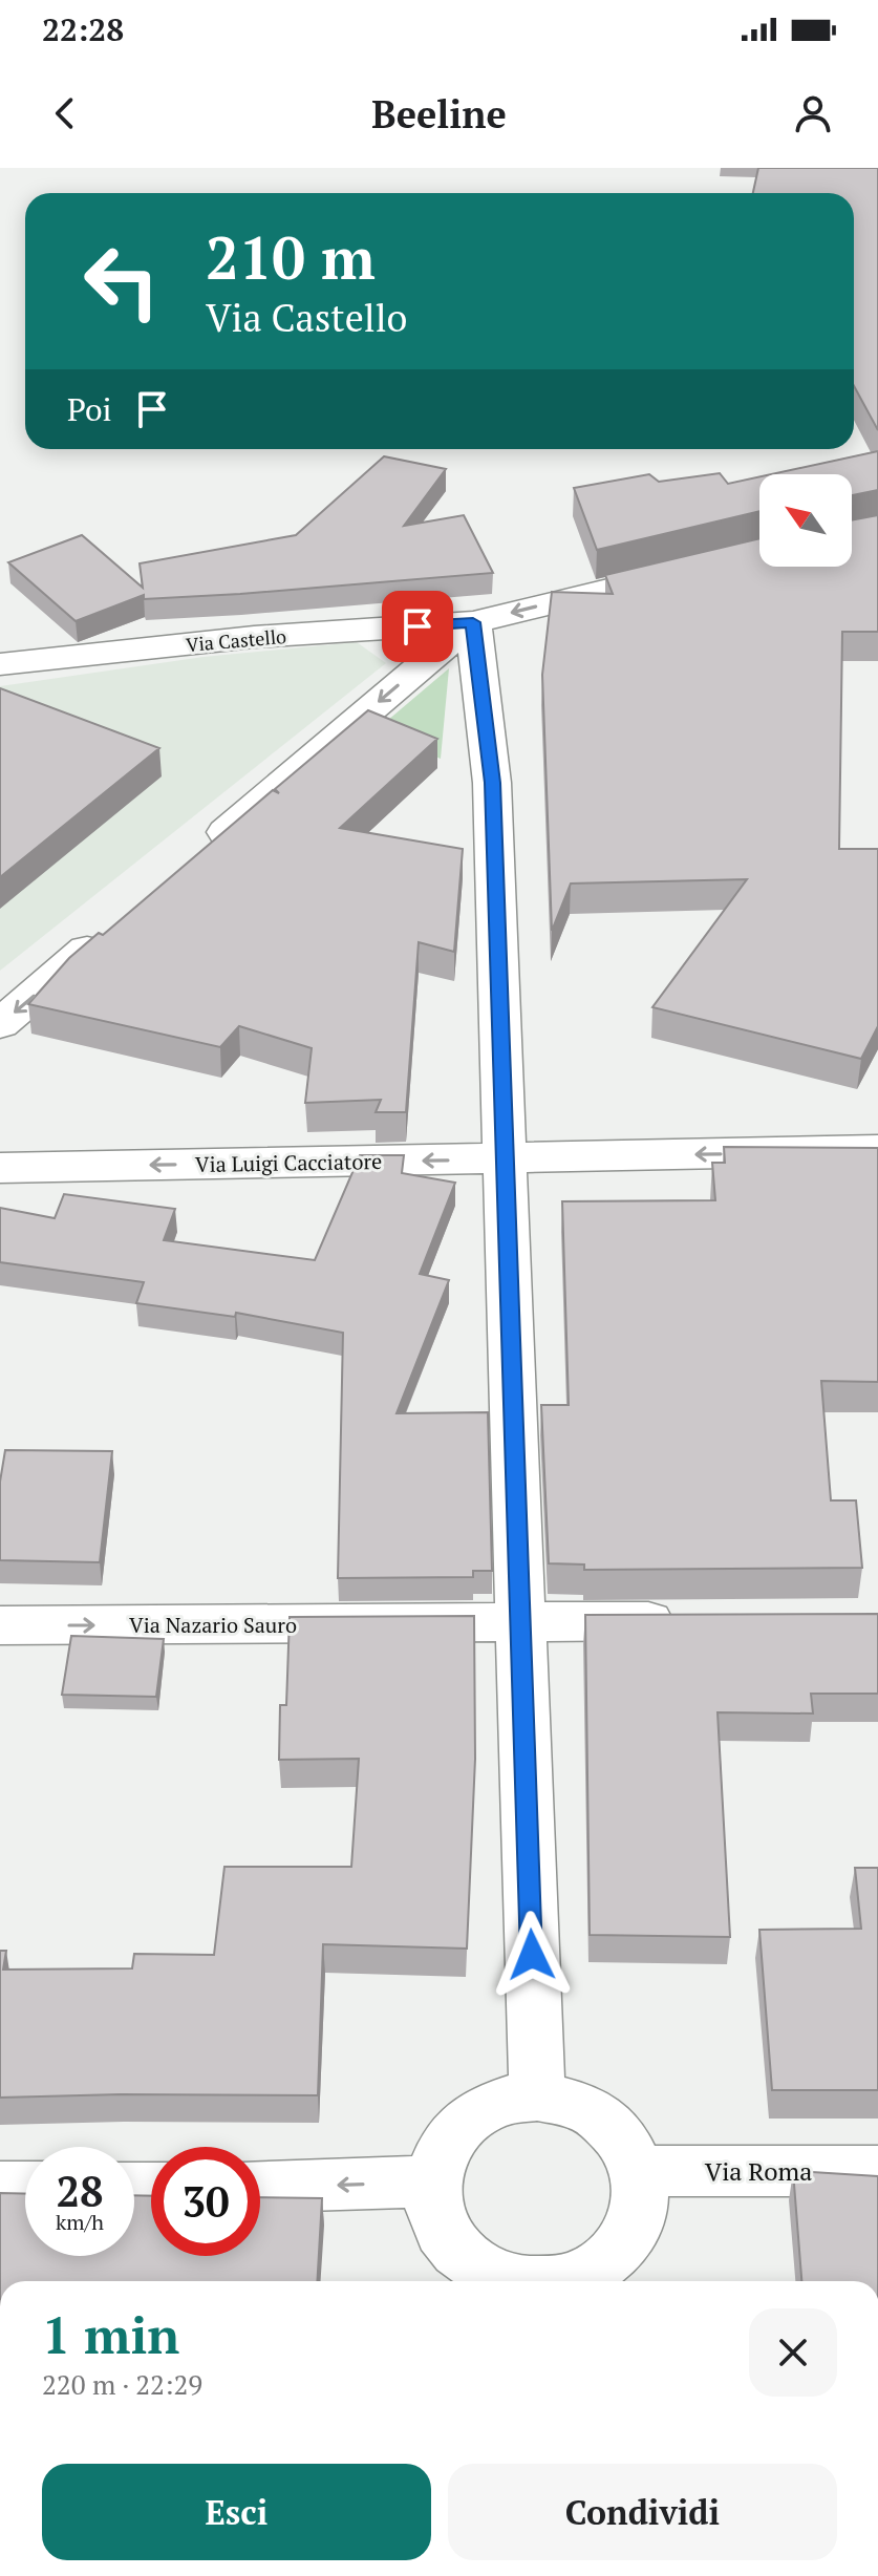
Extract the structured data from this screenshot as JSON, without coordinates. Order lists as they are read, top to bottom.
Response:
{
  "streets": {
    "street": [
      "Via Castello",
      "Via Luigi Cacciatore",
      "Via Nazario Sauro",
      "Via Roma"
    ]
  },
  "one_way": ["Via Castello", "Via Luigi Cacciatore", "Via Nazario Sauro"],
  "north": "top left",
  "page": {
    "status": "22:28",
    "header": "Beeline",
    "turn": ["210 m", "Via Castello"],
    "then": "Poi",
    "speed": "28 km/h",
    "limit": "30",
    "heading": ["1 min", "220 m · 22:29"],
    "buttons": ["Esci", "Condividi"]
  }
}
